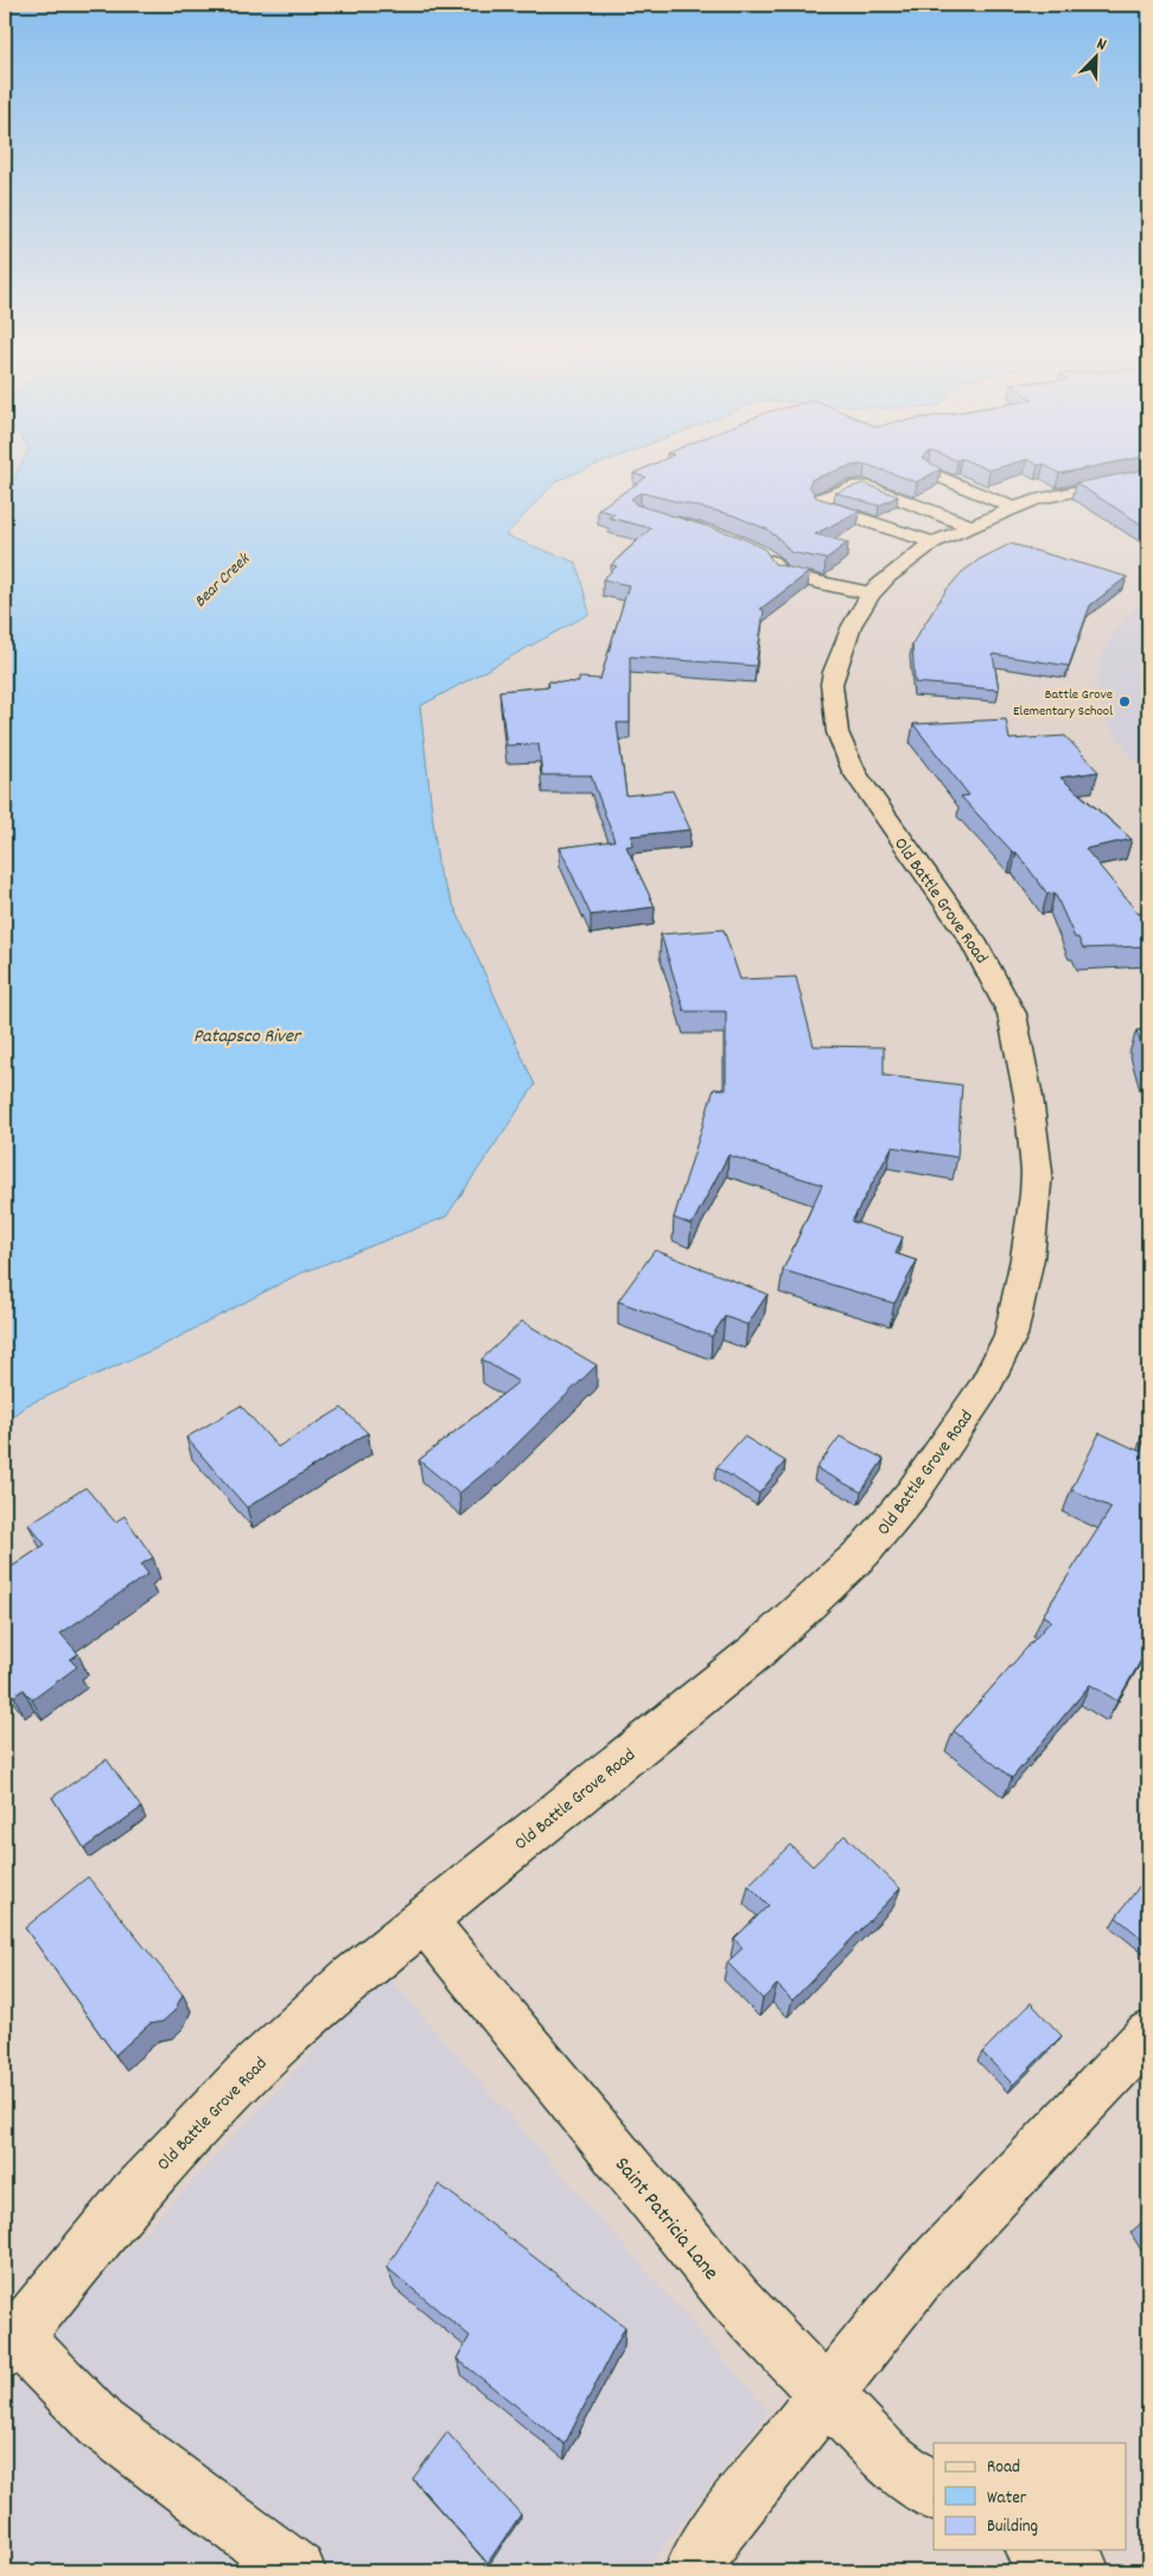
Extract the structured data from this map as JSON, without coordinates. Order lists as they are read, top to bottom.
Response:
{
  "streets": {
    "street": ["Old Battle Grove Road", "Saint Patricia Lane"]
  },
  "crossings": [
    ["Old Battle Grove Road", "Saint Patricia Lane"]
  ],
  "water": ["Bear Creek", "Patapsco River"],
  "places": ["Battle Grove Elementary School"],
  "legend": ["Road", "Water", "Building"],
  "north": "top right"
}
